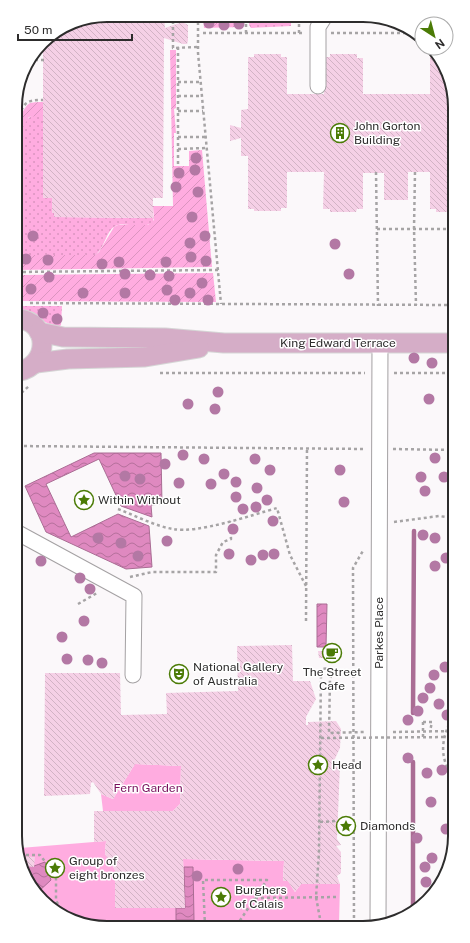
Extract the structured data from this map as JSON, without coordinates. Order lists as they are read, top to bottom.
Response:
{
  "streets": {
    "main road": ["King Edward Terrace"],
    "street": ["Parkes Place"]
  },
  "crossings": [
    ["King Edward Terrace", "Parkes Place"]
  ],
  "parks": ["Fern Garden"],
  "places": {
    "building": ["John Gorton Building"],
    "place": [
      "Within Without",
      "Head",
      "Diamonds",
      "Group of eight bronzes",
      "Burghers of Calais"
    ],
    "cafe": ["The Street Cafe"],
    "theatre": ["National Gallery of Australia"]
  },
  "scale_bar": "50 m",
  "north": "bottom right"
}
